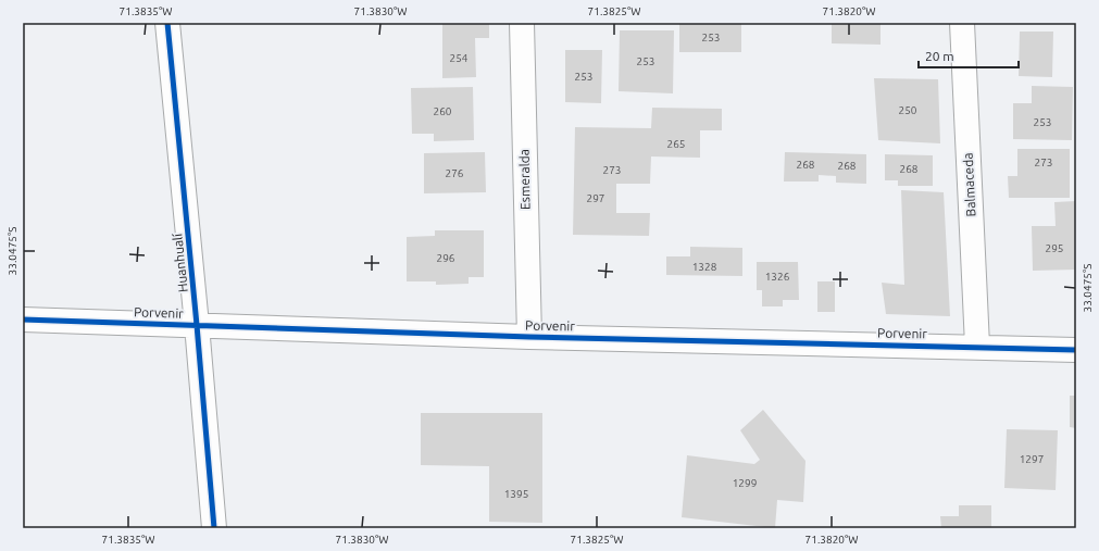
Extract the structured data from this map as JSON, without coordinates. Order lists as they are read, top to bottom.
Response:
{
  "streets": {
    "street": [
      "Esmeralda",
      "Balmaceda",
      "Huanhualí",
      "Porvenir"
    ]
  },
  "crossings": [
    ["Esmeralda", "Porvenir"],
    ["Balmaceda", "Porvenir"],
    ["Huanhualí", "Porvenir"]
  ],
  "house_numbers": [
    "253",
    "254",
    "253",
    "253",
    "250",
    "260",
    "253",
    "265",
    "273",
    "268",
    "268",
    "268",
    "273",
    "276",
    "297",
    "295",
    "296",
    "1328",
    "1326",
    "1297",
    "1299",
    "1395"
  ],
  "scale_bar": "20 m",
  "coordinates": [
    "71.3835°W",
    "71.3830°W",
    "71.3825°W",
    "71.3820°W",
    "33.0475°S"
  ]
}
